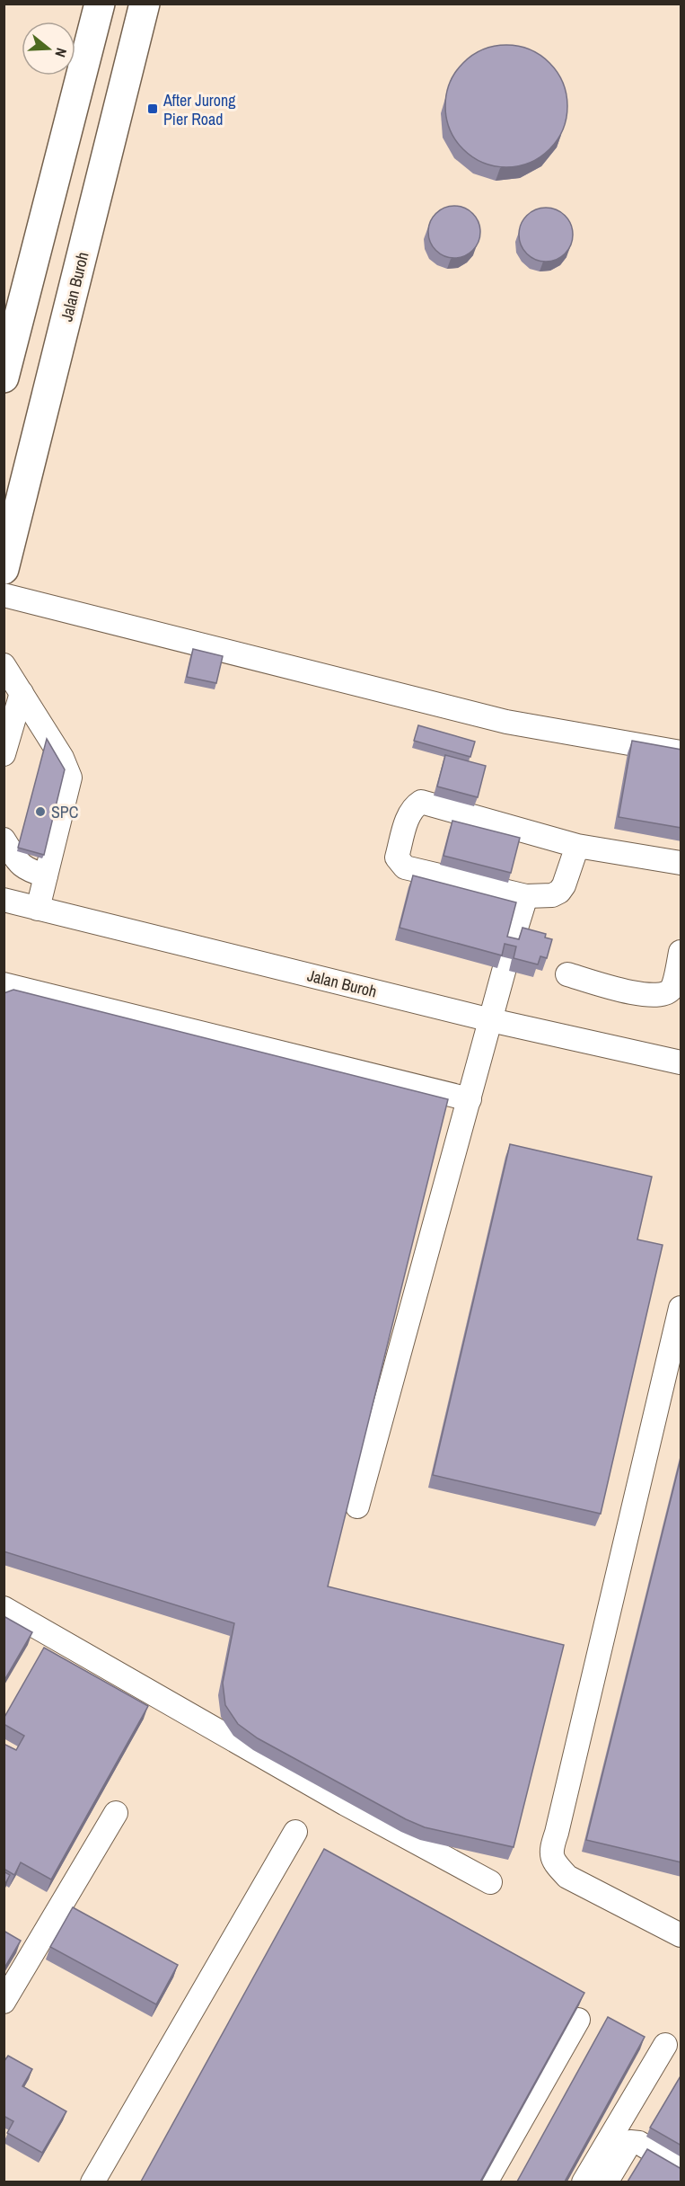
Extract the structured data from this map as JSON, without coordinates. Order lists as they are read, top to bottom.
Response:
{
  "streets": {
    "highway": ["Jalan Buroh"]
  },
  "places": {
    "transit": ["After Jurong Pier Road"],
    "other": ["SPC"]
  },
  "north": "right"
}
